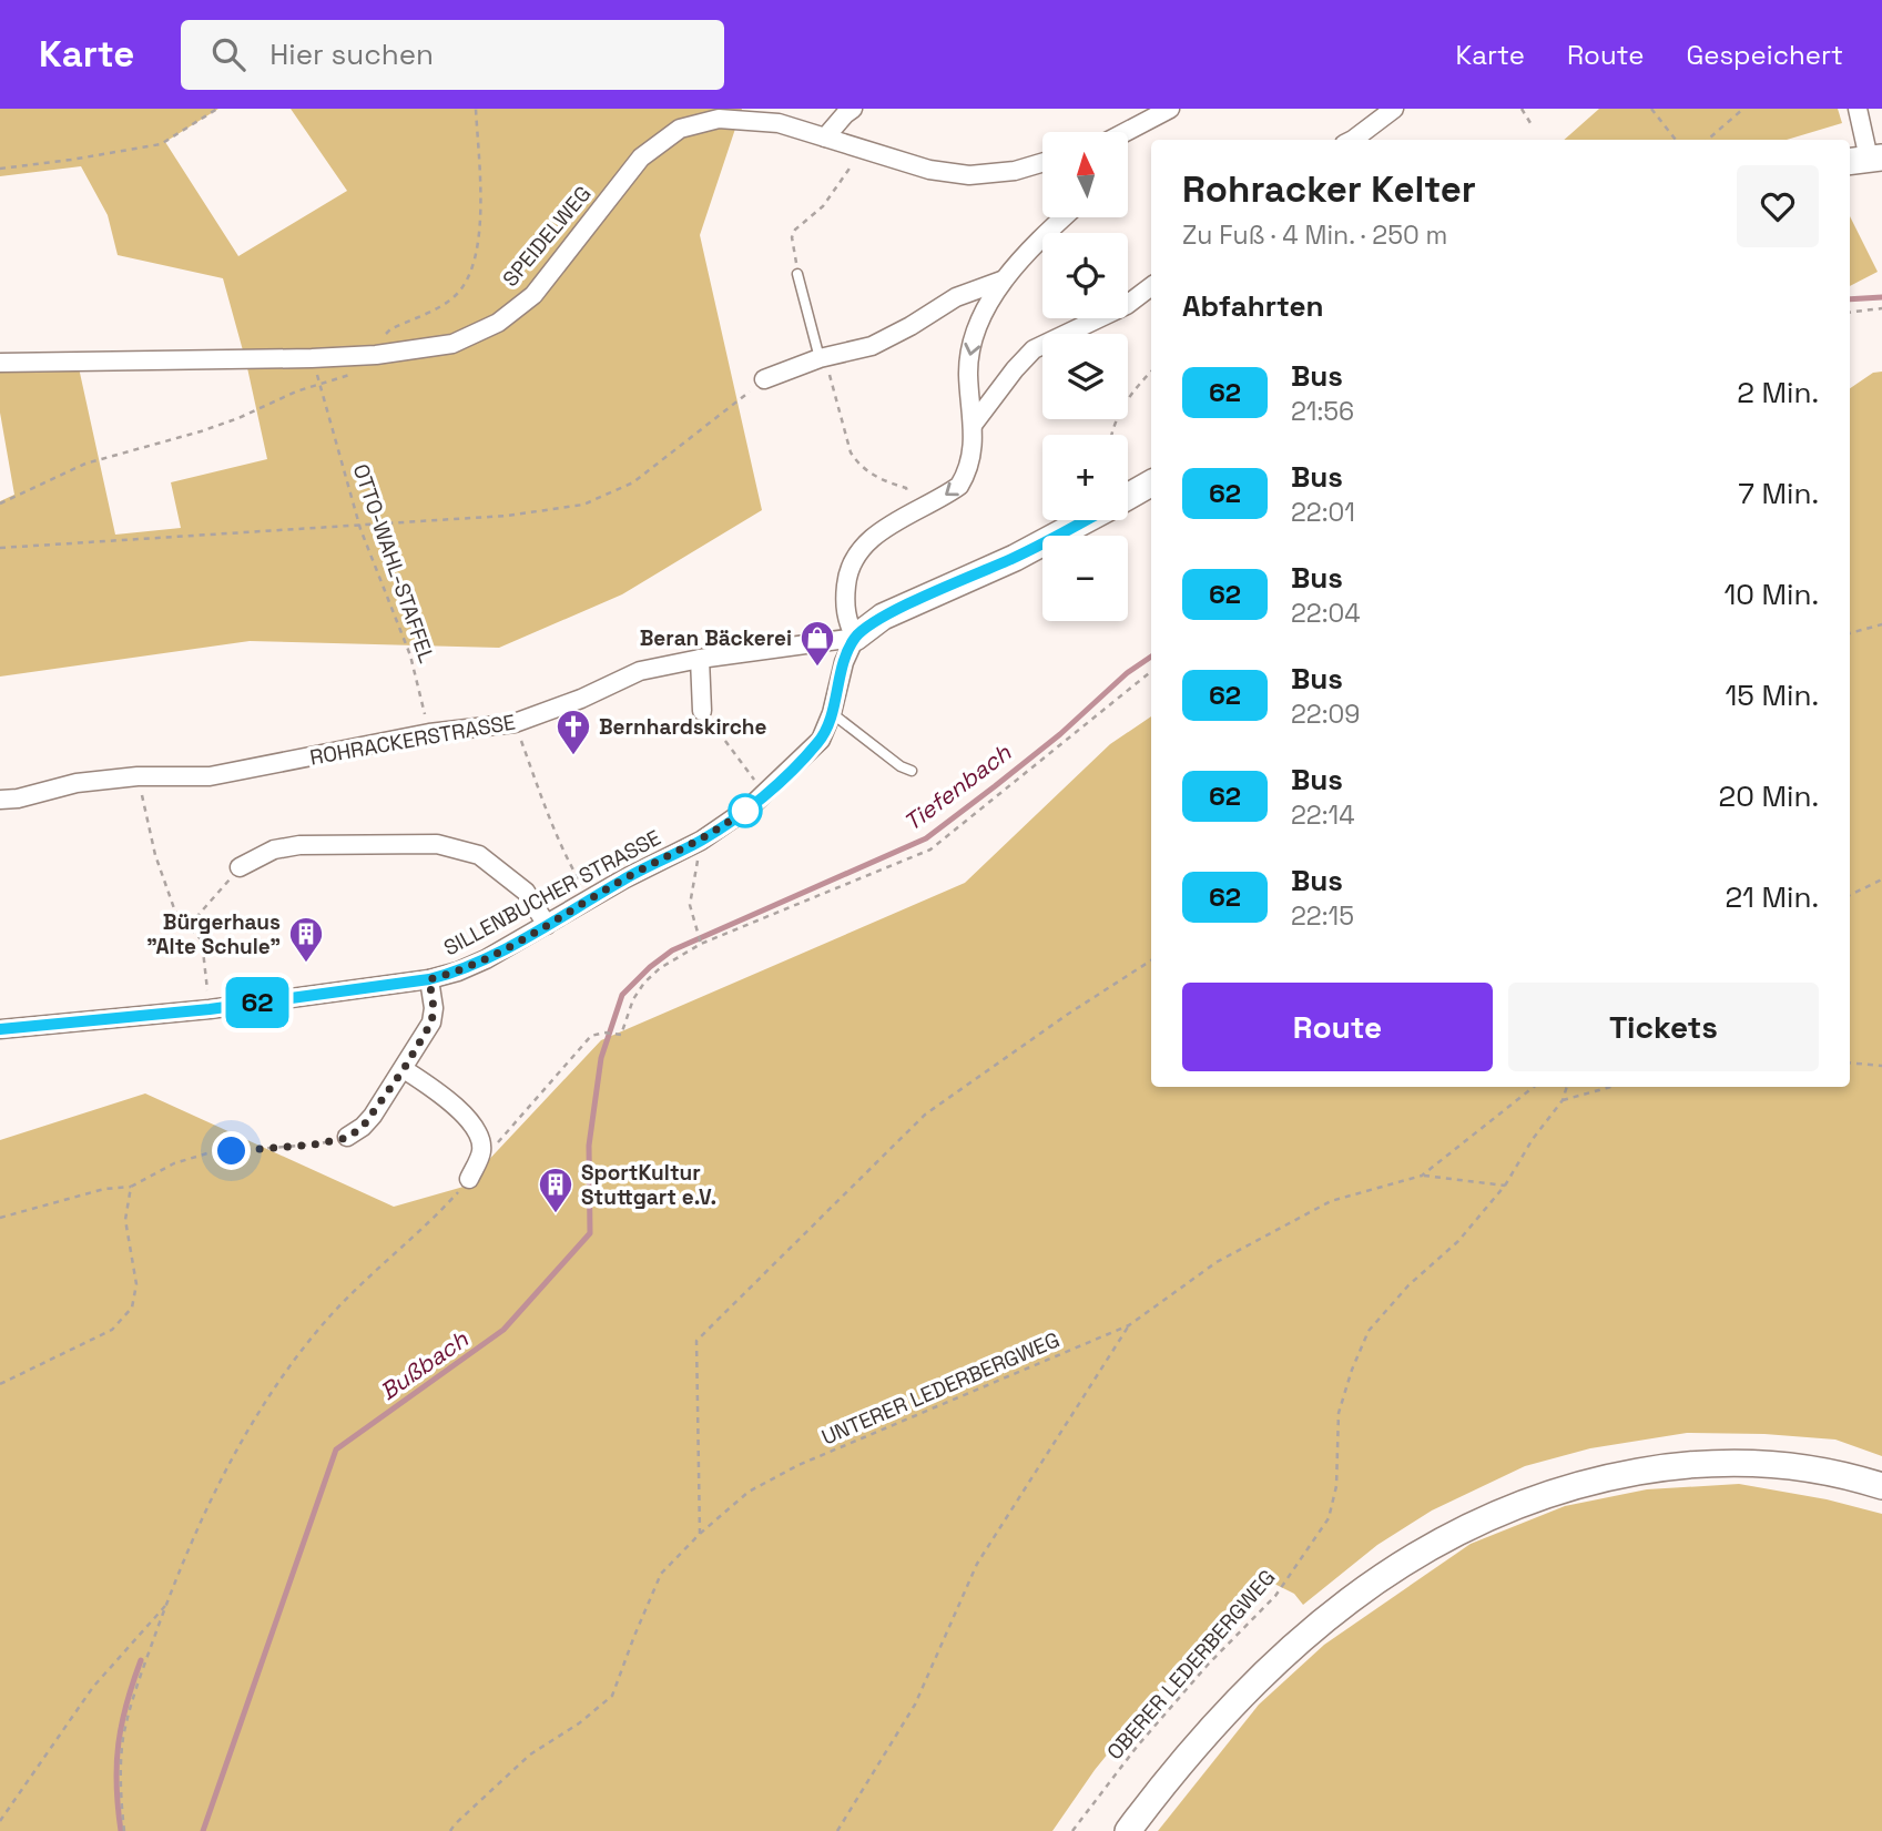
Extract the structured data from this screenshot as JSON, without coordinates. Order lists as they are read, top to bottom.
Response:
{
  "streets": {
    "main road": ["ROHRACKERSTRASSE"],
    "street": ["SPEIDELWEG", "SILLENBUCHER STRASSE"],
    "path": ["OTTO-WAHL-STAFFEL", "UNTERER LEDERBERGWEG", "OBERER LEDERBERGWEG"]
  },
  "crossings": [
    ["SPEIDELWEG", "OTTO-WAHL-STAFFEL"],
    ["OTTO-WAHL-STAFFEL", "ROHRACKERSTRASSE"],
    ["ROHRACKERSTRASSE", "SILLENBUCHER STRASSE"]
  ],
  "water": ["Tiefenbach", "Bußbach"],
  "places": {
    "shop": ["Beran Bäckerei"],
    "church": ["Bernhardskirche"],
    "building": ["Bürgerhaus \"Alte Schule\"", "SportKultur Stuttgart e.V."]
  },
  "lines": ["bus line 62"],
  "north": "top",
  "page": {
    "header": "Karte",
    "search": "Hier suchen",
    "nav": ["Karte", "Route", "Gespeichert"],
    "on_map": "62",
    "map_buttons": ["+", "−"],
    "heading": [
      ["Rohracker Kelter", "Zu Fuß · 4 Min. · 250 m"],
      "Abfahrten"
    ],
    "list": [
      {
        "mark": "62",
        "name": "Bus",
        "note": "21:56",
        "value": "2 Min."
      },
      {
        "mark": "62",
        "name": "Bus",
        "note": "22:01",
        "value": "7 Min."
      },
      {
        "mark": "62",
        "name": "Bus",
        "note": "22:04",
        "value": "10 Min."
      },
      {
        "mark": "62",
        "name": "Bus",
        "note": "22:09",
        "value": "15 Min."
      },
      {
        "mark": "62",
        "name": "Bus",
        "note": "22:14",
        "value": "20 Min."
      },
      {
        "mark": "62",
        "name": "Bus",
        "note": "22:15",
        "value": "21 Min."
      }
    ],
    "buttons": ["Route", "Tickets"]
  }
}
